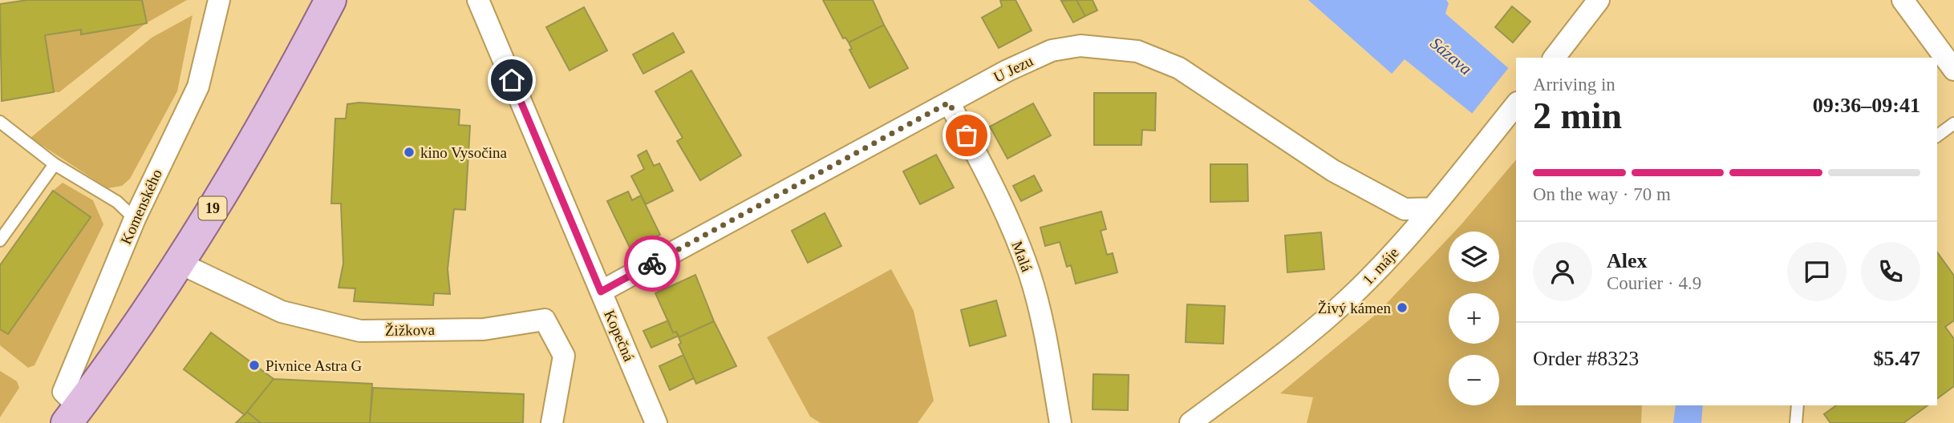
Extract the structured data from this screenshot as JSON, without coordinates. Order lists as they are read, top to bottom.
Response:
{
  "streets": {
    "main road": ["19"],
    "street": [
      "U Jezu",
      "Komenského",
      "Malá",
      "1. máje",
      "Žižkova",
      "Kopečná"
    ]
  },
  "crossings": [
    ["U Jezu", "Malá"],
    ["U Jezu", "1. máje"],
    ["U Jezu", "Kopečná"],
    ["Komenského", "19"],
    ["19", "Žižkova"]
  ],
  "water": ["Sázava"],
  "places": ["kino Vysočina", "Živý kámen", "Pivnice Astra G"],
  "page": {
    "heading": ["2 min", "Arriving in", "09:36–09:41"],
    "panel": [
      "Alex",
      "Courier · 4.9",
      "Order #8323",
      "$5.47"
    ],
    "bar": "On the way · 70 m",
    "map_buttons": ["+", "−"]
  }
}
